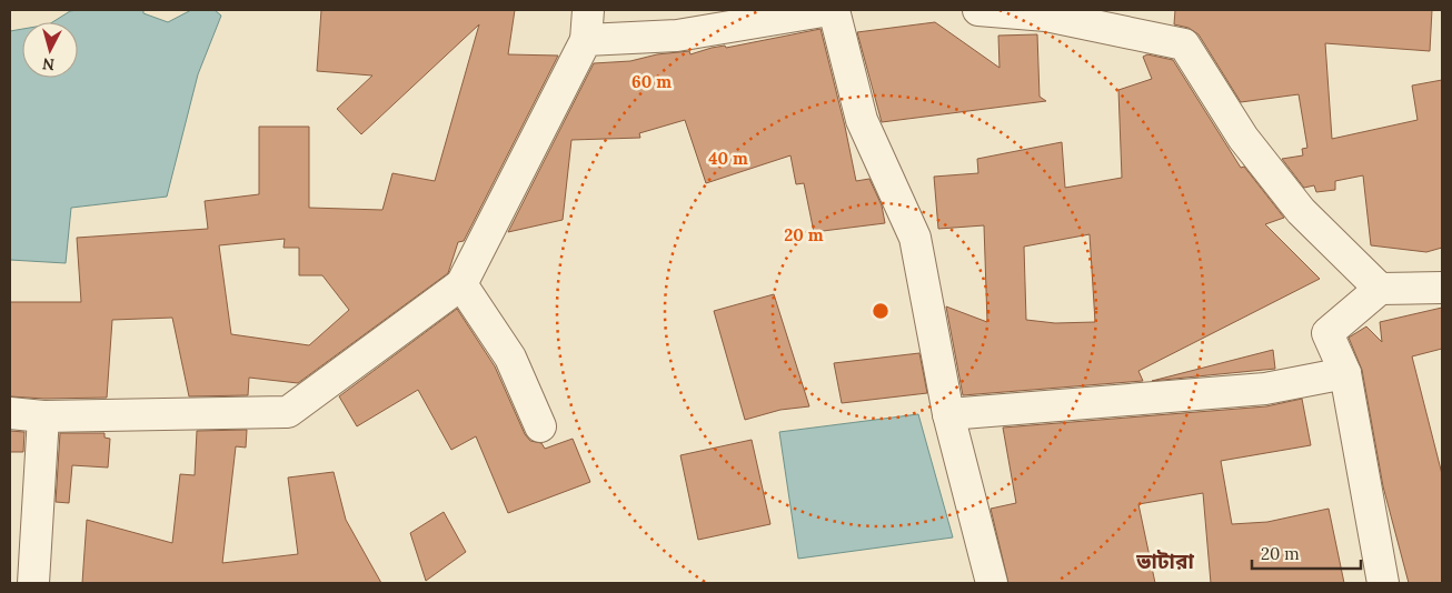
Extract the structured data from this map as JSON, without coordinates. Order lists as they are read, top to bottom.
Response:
{
  "districts": ["ভাটারা"],
  "scale_bar": "20 m",
  "north": "bottom",
  "rings": ["60 m", "40 m", "20 m"]
}
